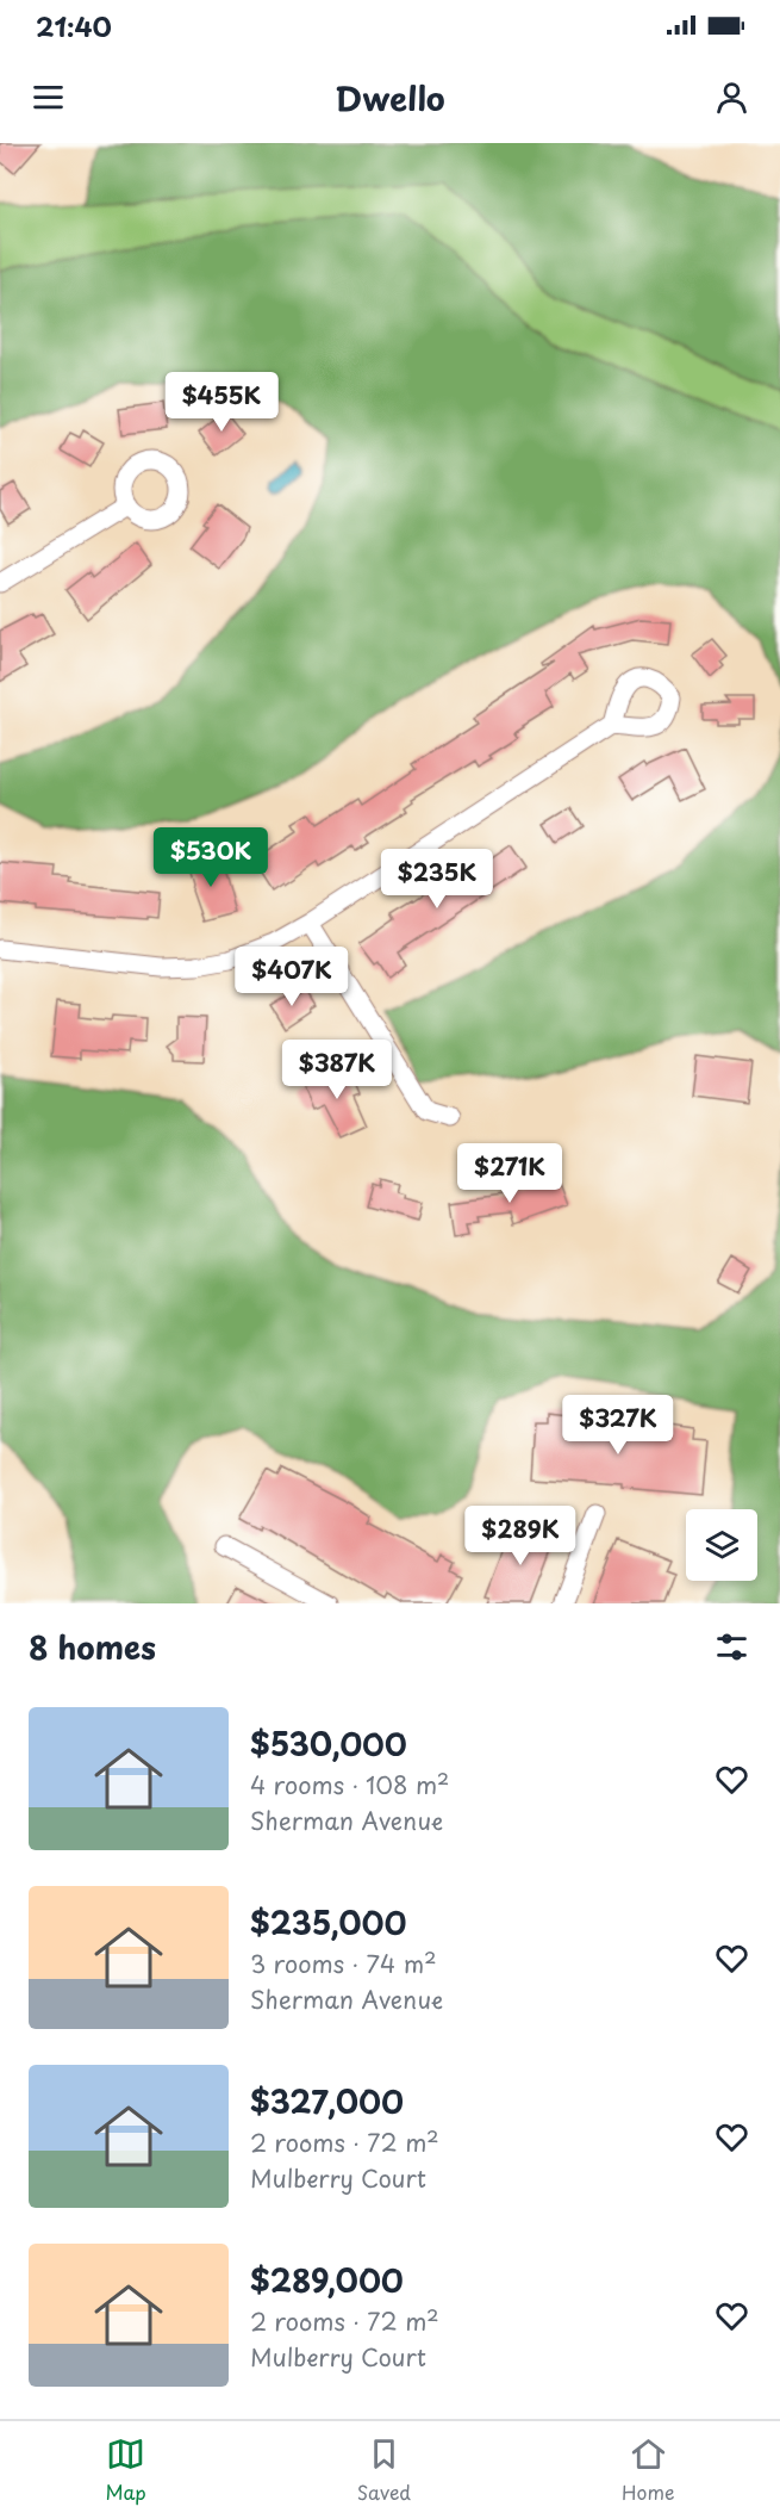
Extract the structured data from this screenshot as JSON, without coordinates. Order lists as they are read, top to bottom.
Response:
{
  "page": {
    "status": "21:40",
    "header": "Dwello",
    "price": [
      "$455K",
      "$530K",
      "$235K",
      "$407K",
      "$387K",
      "$271K",
      "$327K",
      "$289K"
    ],
    "heading": "8 homes",
    "list": [
      {
        "name": "$530,000",
        "note": "4 rooms · 108 m² · Sherman Avenue"
      },
      {
        "name": "$235,000",
        "note": "3 rooms · 74 m² · Sherman Avenue"
      },
      {
        "name": "$327,000",
        "note": "2 rooms · 72 m² · Mulberry Court"
      },
      {
        "name": "$289,000",
        "note": "2 rooms · 72 m² · Mulberry Court"
      }
    ],
    "tabs": ["Map", "Saved", "Home"]
  }
}
